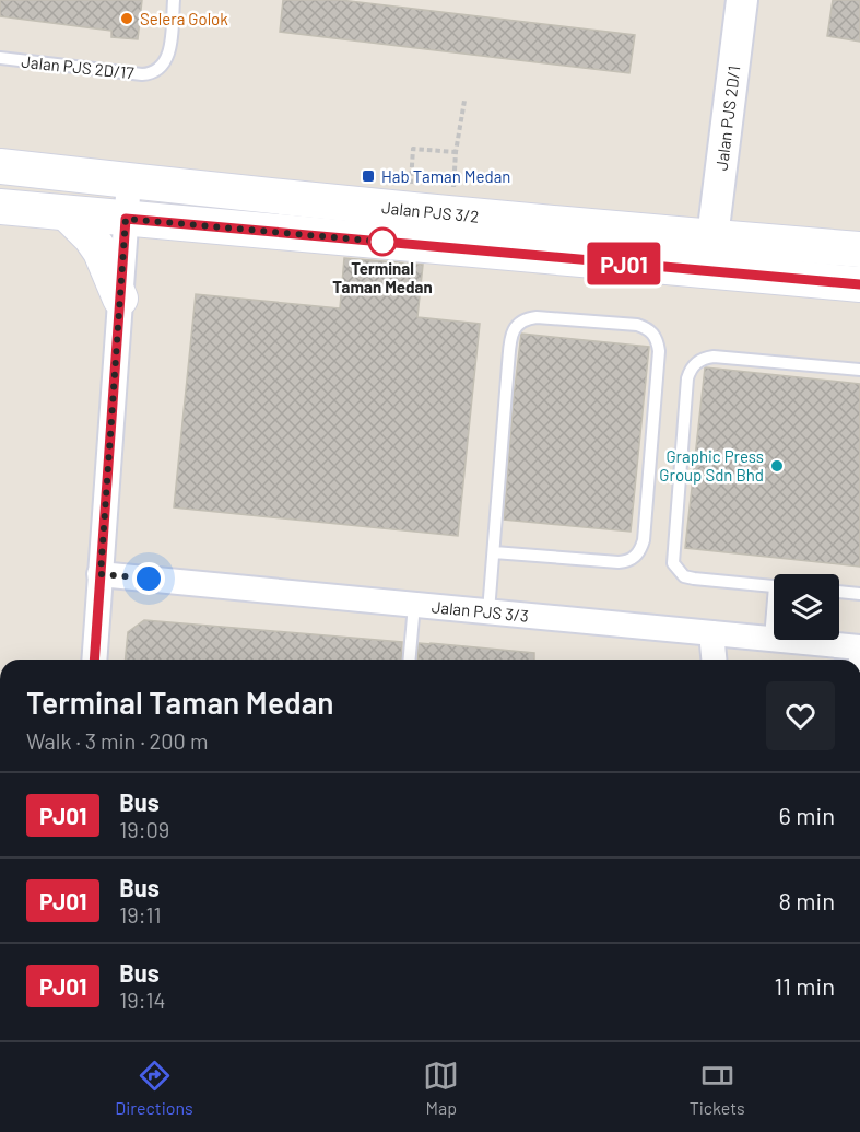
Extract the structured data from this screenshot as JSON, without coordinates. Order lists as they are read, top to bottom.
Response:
{
  "streets": {
    "main road": ["Jalan PJS 3/2"],
    "street": ["Jalan PJS 2D/1", "Jalan PJS 3/3"],
    "lane": ["Jalan PJS 2D/17"]
  },
  "crossings": [
    ["Jalan PJS 2D/1", "Jalan PJS 3/2"]
  ],
  "places": {
    "other": ["Selera Golok", "Terminal Taman Medan", "Graphic Press Group Sdn Bhd"],
    "transit": ["Hab Taman Medan"]
  },
  "lines": ["bus line PJ01"],
  "page": {
    "on_map": "PJ01",
    "heading": ["Terminal Taman Medan", "Walk · 3 min · 200 m"],
    "list": [
      {
        "mark": "PJ01",
        "name": "Bus",
        "note": "19:09",
        "value": "6 min"
      },
      {
        "mark": "PJ01",
        "name": "Bus",
        "note": "19:11",
        "value": "8 min"
      },
      {
        "mark": "PJ01",
        "name": "Bus",
        "note": "19:14",
        "value": "11 min"
      }
    ],
    "tabs": ["Directions", "Map", "Tickets"]
  }
}
